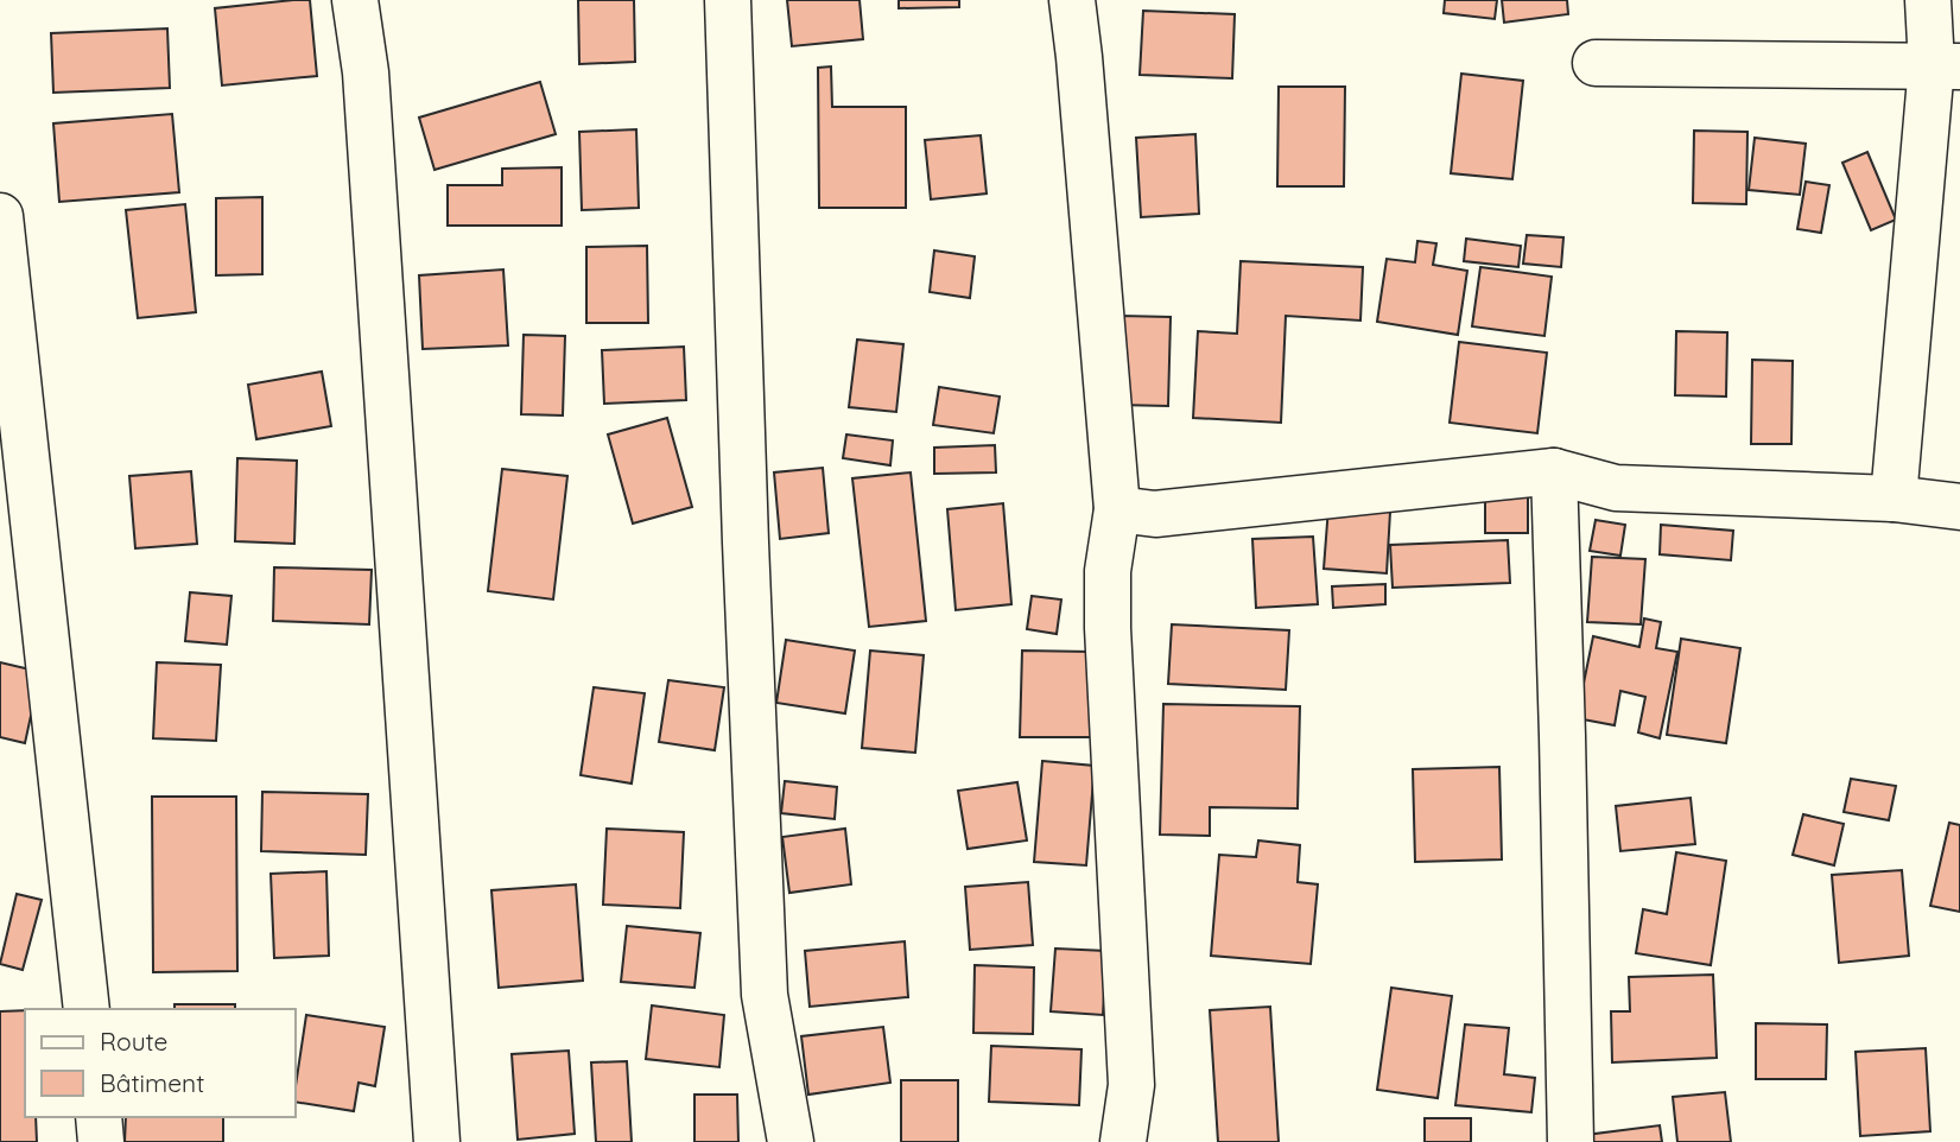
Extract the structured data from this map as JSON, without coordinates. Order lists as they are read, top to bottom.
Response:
{
  "legend": ["Route", "Bâtiment"]
}
